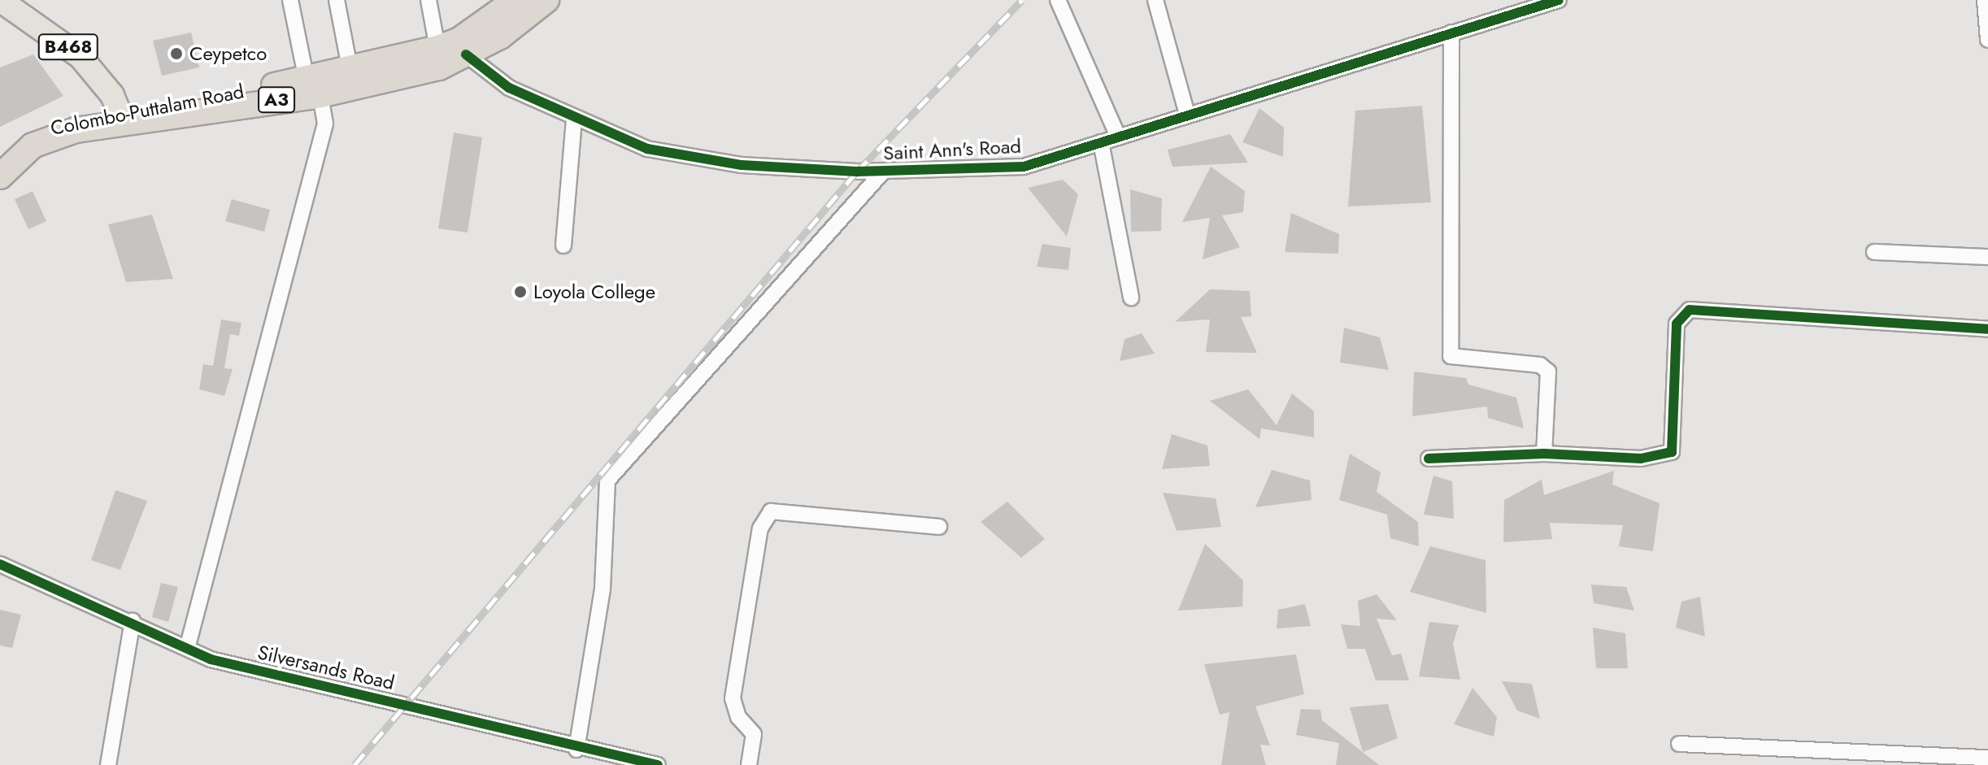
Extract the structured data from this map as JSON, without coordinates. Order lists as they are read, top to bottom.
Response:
{
  "streets": {
    "highway": ["A3", "Colombo-Puttalam Road"],
    "main road": ["B468"],
    "street": ["Saint Ann's Road", "Silversands Road"]
  },
  "crossings": [
    ["B468", "Colombo-Puttalam Road"],
    ["Colombo-Puttalam Road", "Saint Ann's Road"]
  ],
  "places": ["Ceypetco", "Loyola College"]
}
